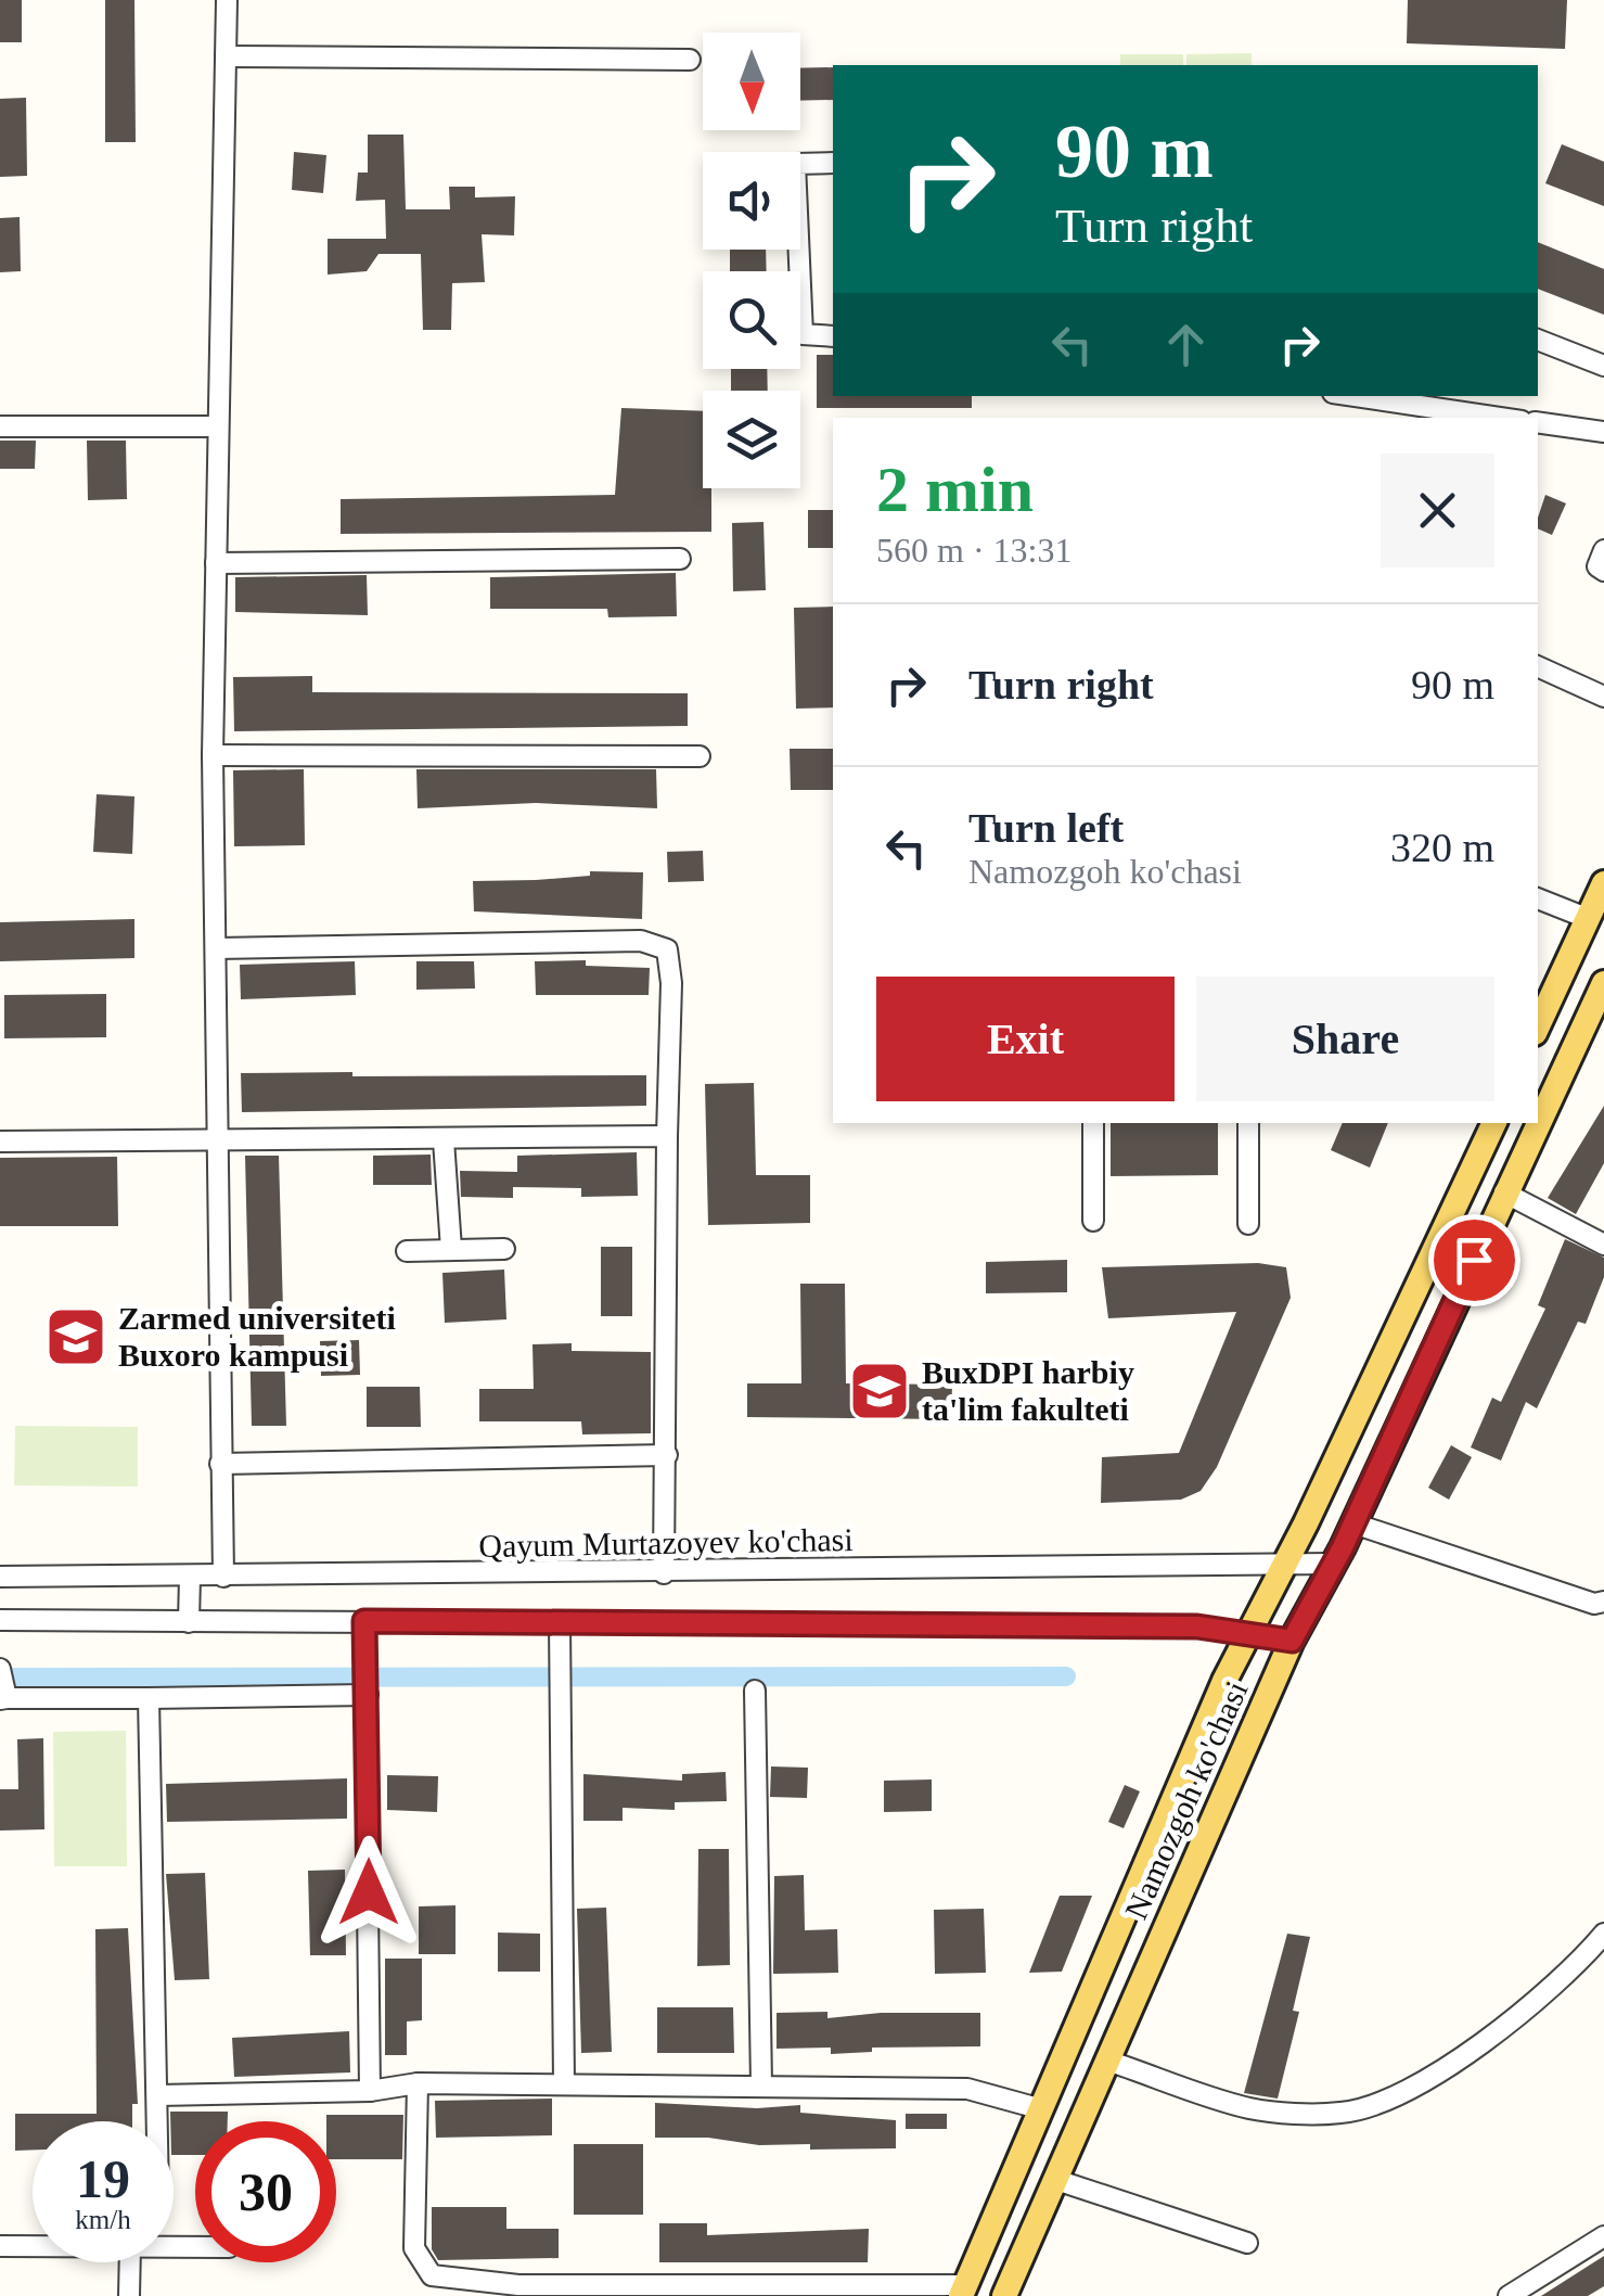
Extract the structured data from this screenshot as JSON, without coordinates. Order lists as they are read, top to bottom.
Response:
{
  "streets": {
    "main road": ["Namozgoh ko'chasi"],
    "street": ["Qayum Murtazoyev ko'chasi"]
  },
  "crossings": [
    ["Qayum Murtazoyev ko'chasi", "Namozgoh ko'chasi"]
  ],
  "places": {
    "school or university": ["Zarmed universiteti Buxoro kampusi", "BuxDPI harbiy ta'lim fakulteti"]
  },
  "north": "bottom",
  "page": {
    "turn": ["90 m", "Turn right"],
    "heading": ["2 min", "560 m · 13:31"],
    "list": [
      {
        "name": "Turn right",
        "value": "90 m"
      },
      {
        "name": "Turn left",
        "note": "Namozgoh ko'chasi",
        "value": "320 m"
      }
    ],
    "buttons": ["Exit", "Share"],
    "speed": "19 km/h",
    "limit": "30"
  }
}
